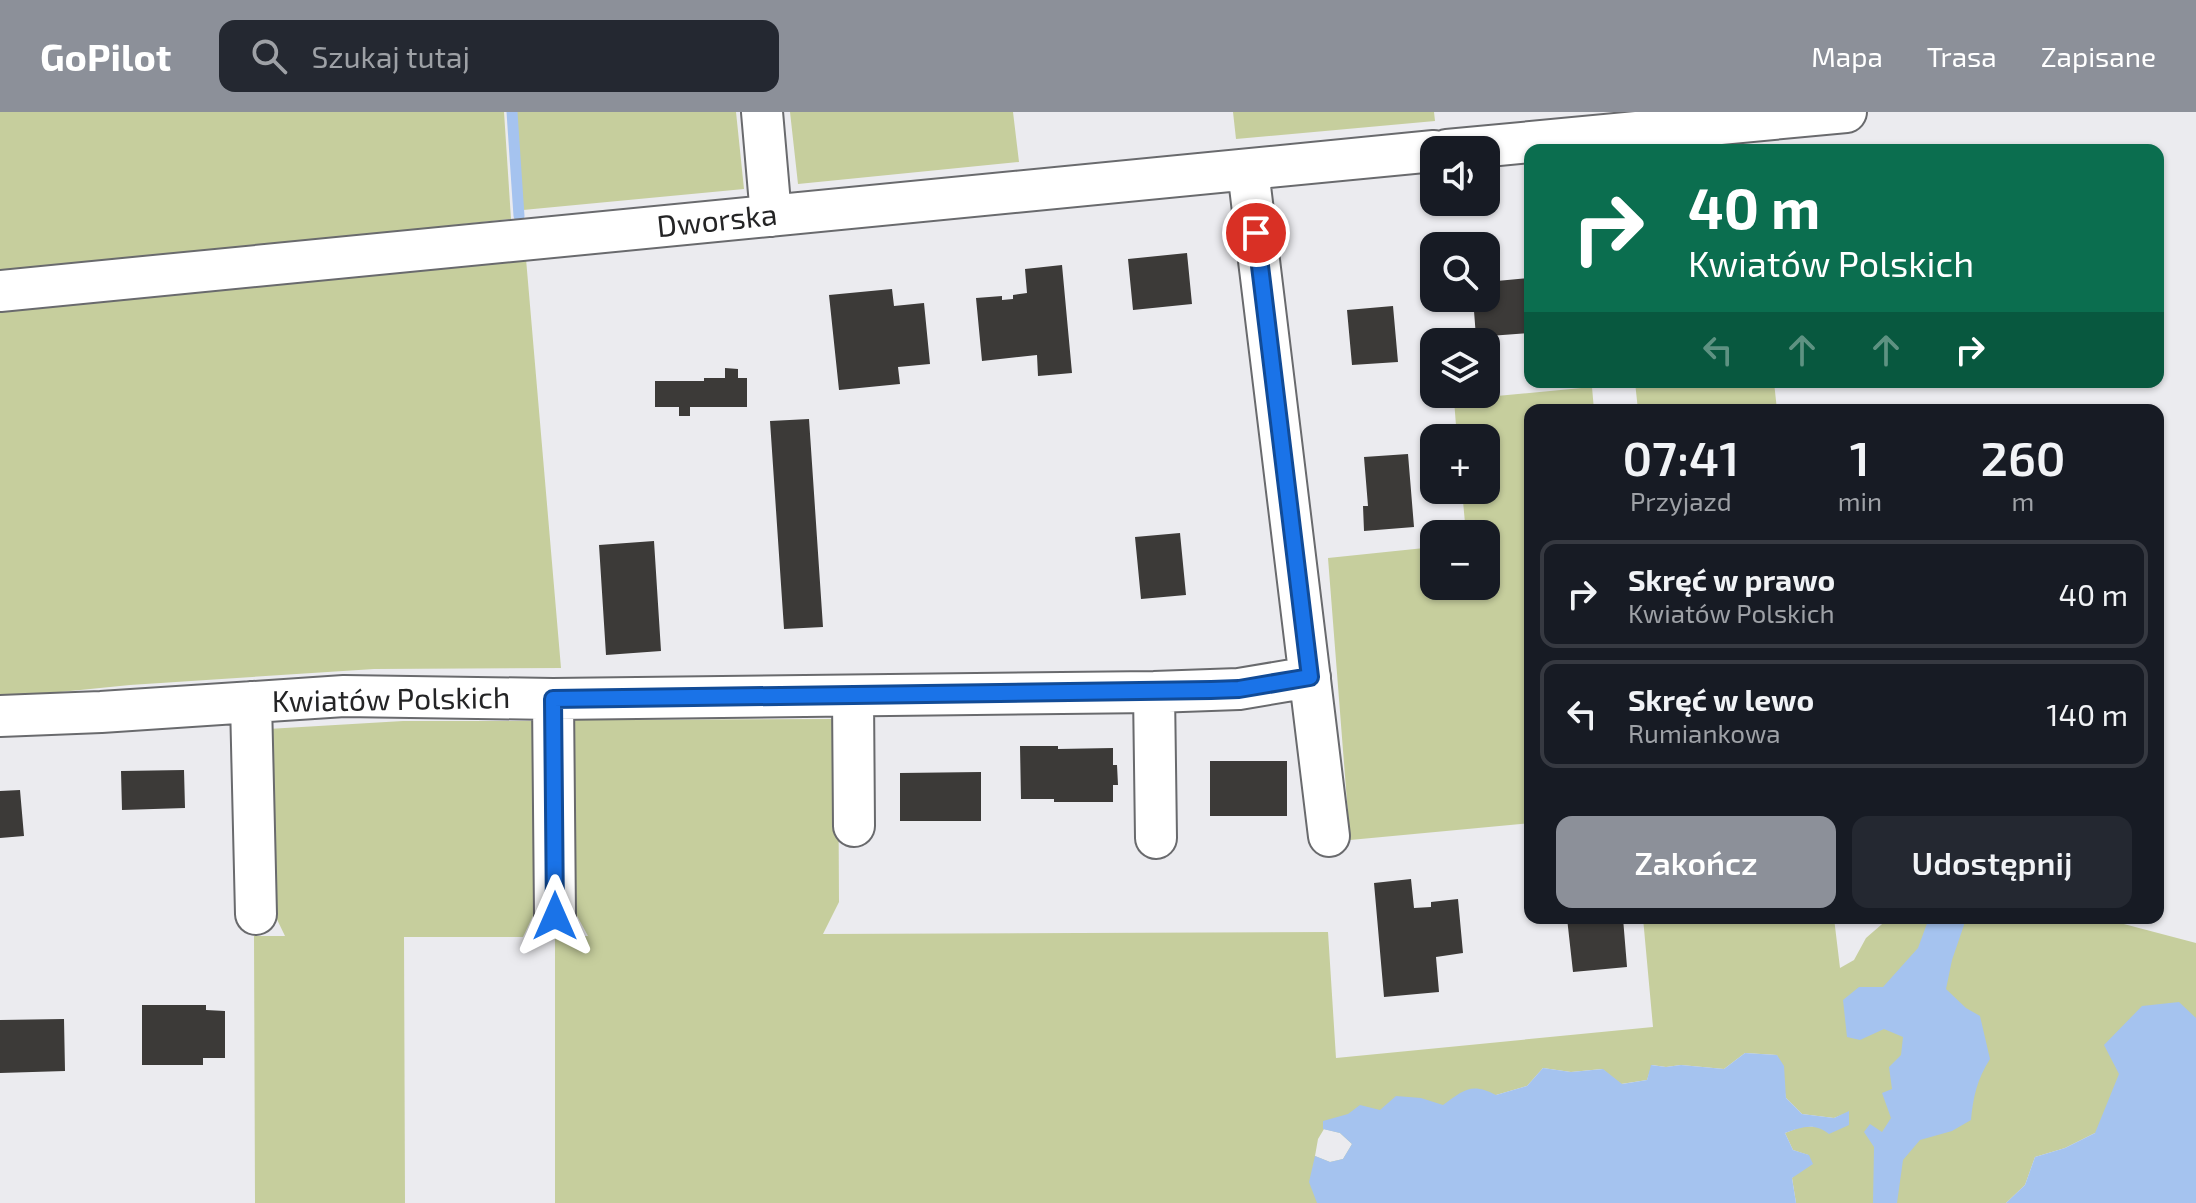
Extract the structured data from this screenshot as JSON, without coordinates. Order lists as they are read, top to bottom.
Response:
{
  "streets": {
    "street": ["Dworska", "Kwiatów Polskich"]
  },
  "page": {
    "header": "GoPilot",
    "search": "Szukaj tutaj",
    "nav": ["Mapa", "Trasa", "Zapisane"],
    "map_buttons": ["+", "−"],
    "turn": ["40 m", "Kwiatów Polskich"],
    "eta": [
      "07:41",
      "Przyjazd",
      "1",
      "min",
      "260",
      "m"
    ],
    "list": [
      {
        "name": "Skręć w prawo",
        "note": "Kwiatów Polskich",
        "value": "40 m"
      },
      {
        "name": "Skręć w lewo",
        "note": "Rumiankowa",
        "value": "140 m"
      }
    ],
    "buttons": ["Zakończ", "Udostępnij"]
  }
}
